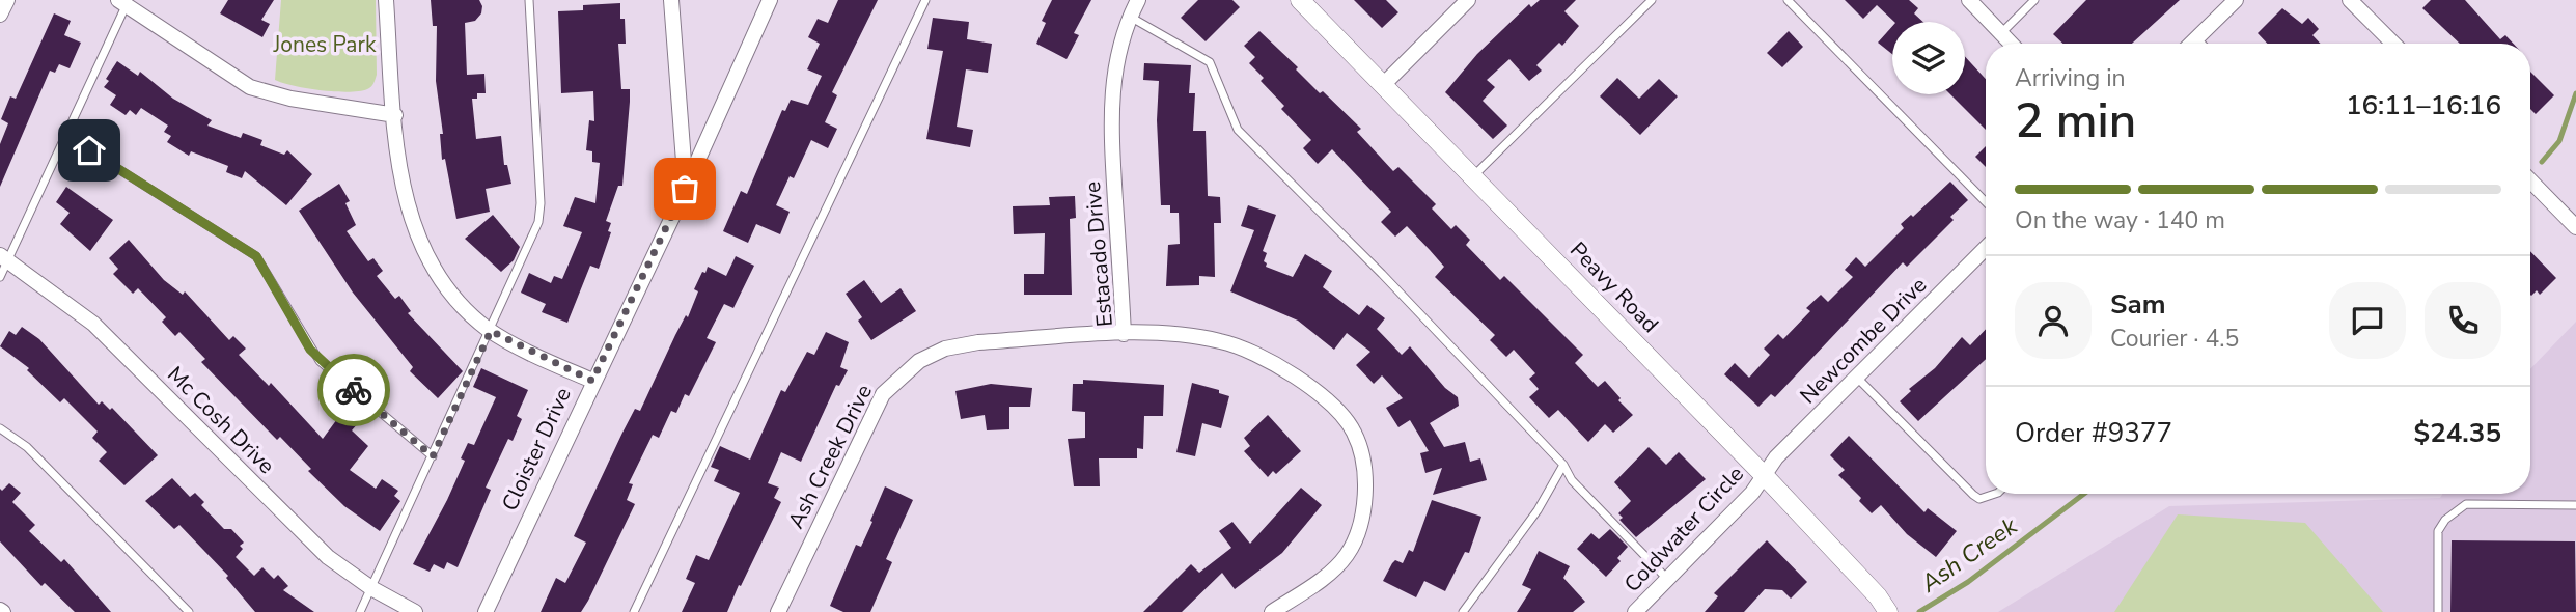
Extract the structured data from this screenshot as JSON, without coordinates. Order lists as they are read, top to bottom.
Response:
{
  "streets": {
    "street": [
      "Estacado Drive",
      "Peavy Road",
      "Newcombe Drive",
      "Mc Cosh Drive",
      "Cloister Drive",
      "Ash Creek Drive",
      "Coldwater Circle"
    ]
  },
  "crossings": [
    ["Estacado Drive", "Ash Creek Drive"],
    ["Peavy Road", "Newcombe Drive"],
    ["Peavy Road", "Coldwater Circle"],
    ["Newcombe Drive", "Coldwater Circle"]
  ],
  "water": ["Ash Creek"],
  "parks": ["Jones Park"],
  "page": {
    "heading": ["2 min", "Arriving in", "16:11–16:16"],
    "panel": [
      "Sam",
      "Courier · 4.5",
      "Order #9377",
      "$24.35"
    ],
    "bar": "On the way · 140 m"
  }
}
